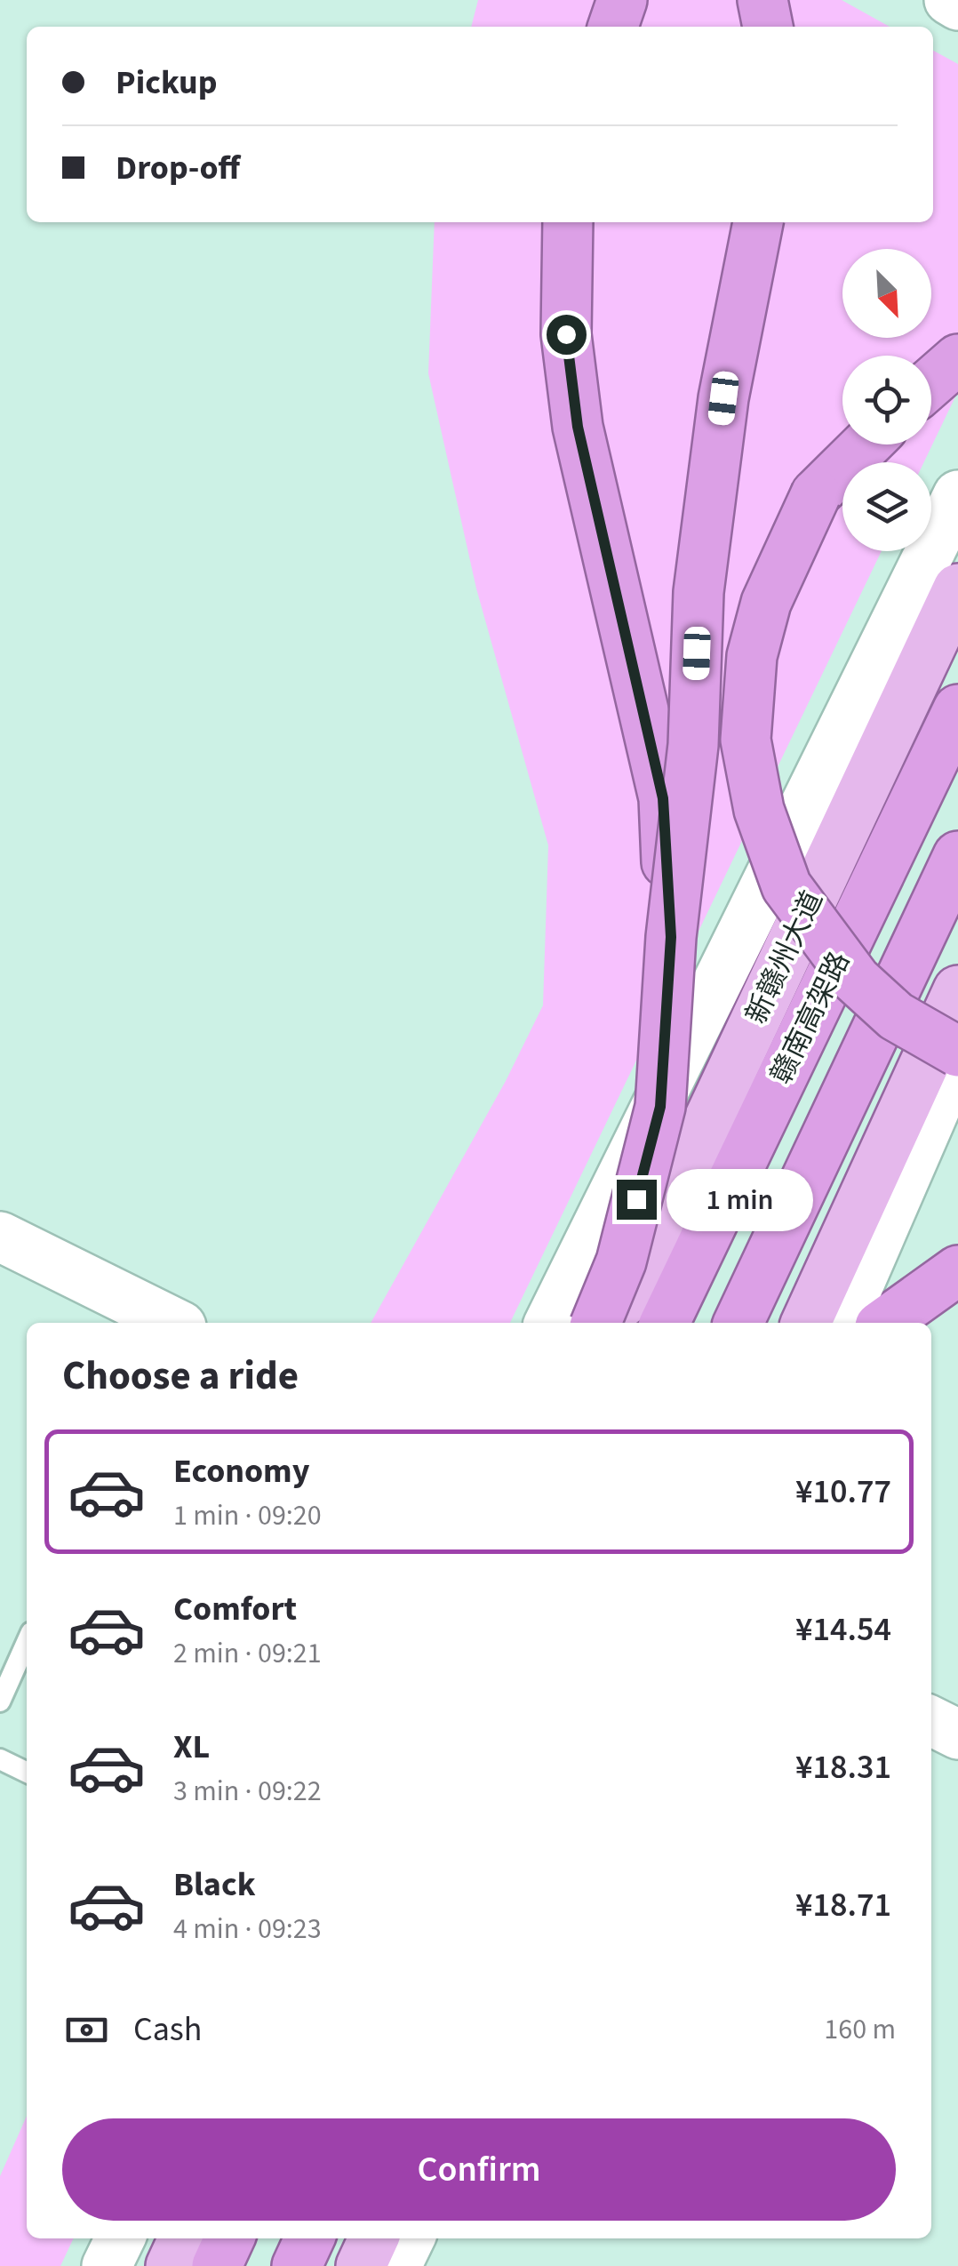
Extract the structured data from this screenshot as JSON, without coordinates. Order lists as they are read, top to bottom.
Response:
{
  "streets": {
    "highway": ["赣南高架路"],
    "main road": ["新赣州大道"]
  },
  "north": "bottom right",
  "page": {
    "banner": ["Pickup", "Drop-off"],
    "bubble": "1 min",
    "heading": "Choose a ride",
    "list": [
      {
        "name": "Economy",
        "note": "1 min · 09:20",
        "value": "¥10.77"
      },
      {
        "name": "Comfort",
        "note": "2 min · 09:21",
        "value": "¥14.54"
      },
      {
        "name": "XL",
        "note": "3 min · 09:22",
        "value": "¥18.31"
      },
      {
        "name": "Black",
        "note": "4 min · 09:23",
        "value": "¥18.71"
      }
    ],
    "pay": ["Cash", "160 m"],
    "buttons": "Confirm"
  }
}
